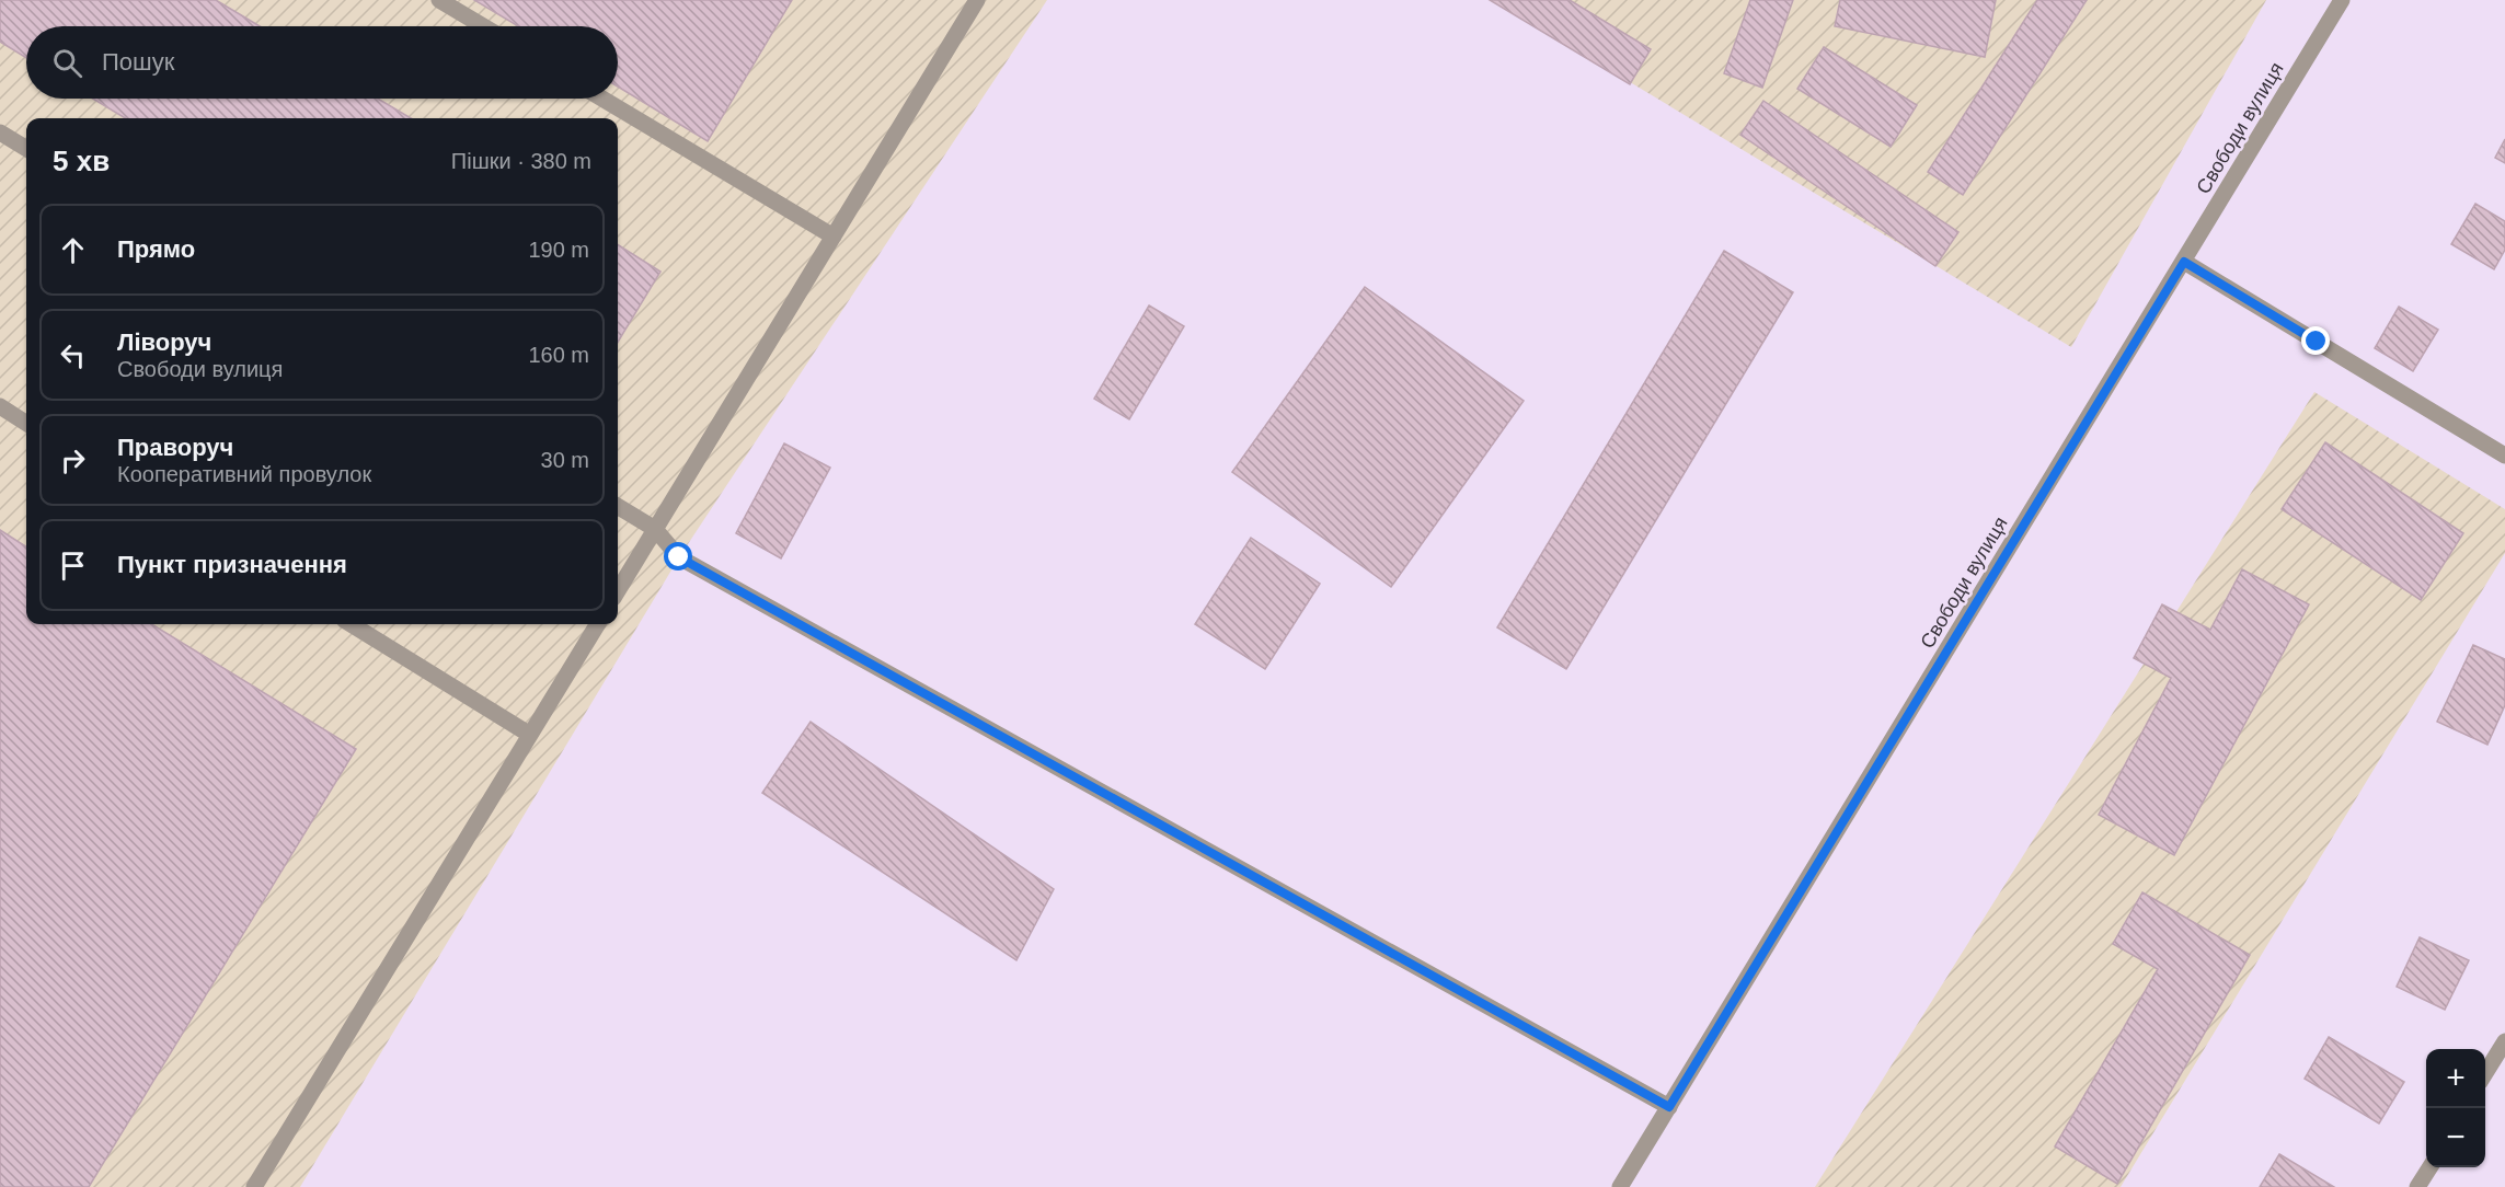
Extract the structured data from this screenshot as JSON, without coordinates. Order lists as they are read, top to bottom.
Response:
{
  "streets": {
    "street": ["Свободи вулиця"]
  },
  "page": {
    "search": "Пошук",
    "heading": ["5 хв", "Пішки · 380 m"],
    "list": [
      ["Прямо", "190 m"],
      ["Ліворуч", "Свободи вулиця", "160 m"],
      ["Праворуч", "Кооперативний провулок", "30 m"],
      "Пункт призначення"
    ],
    "map_buttons": ["+", "−"]
  }
}
